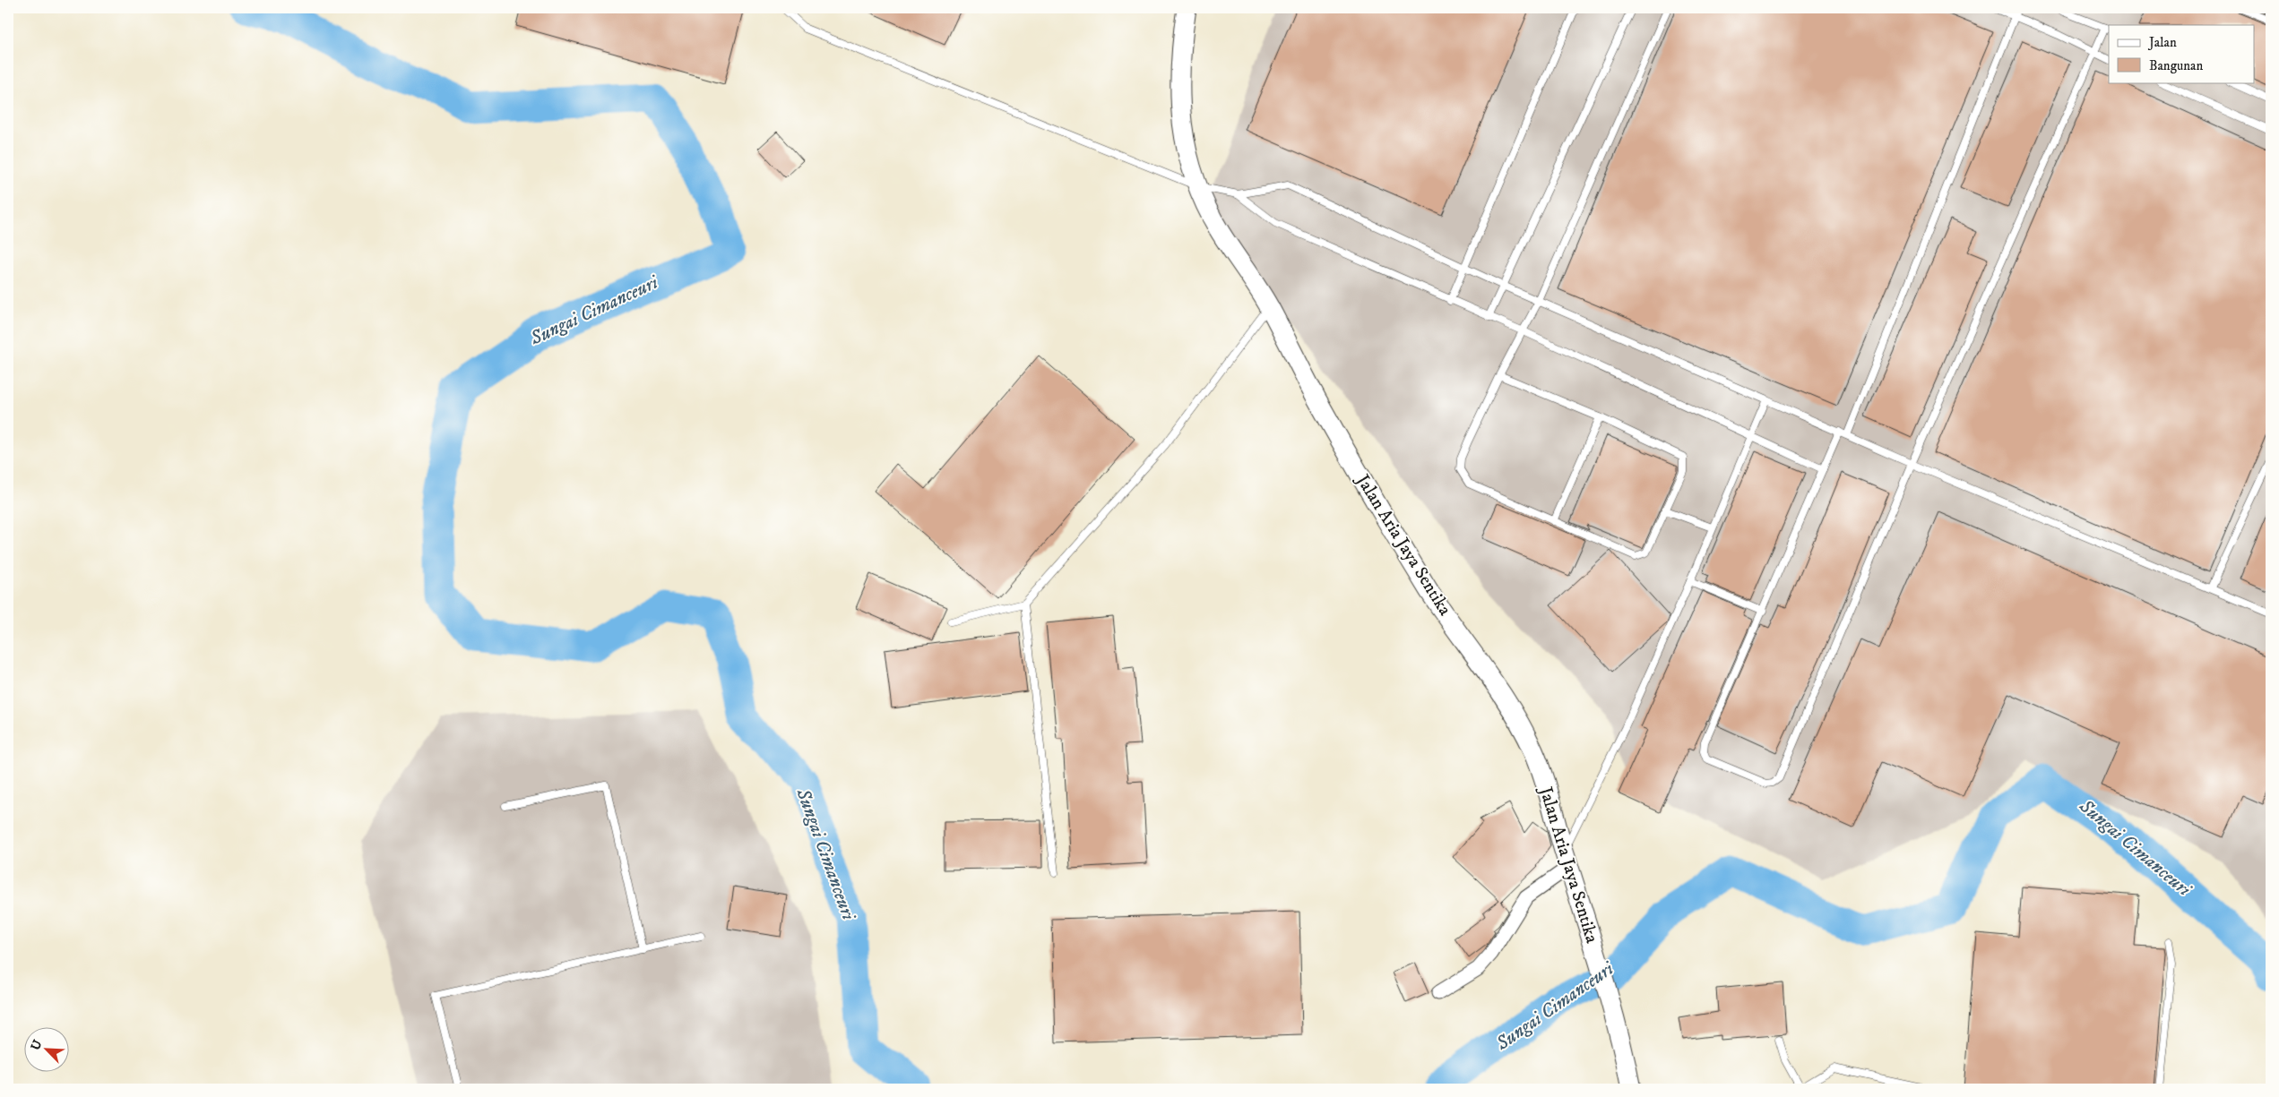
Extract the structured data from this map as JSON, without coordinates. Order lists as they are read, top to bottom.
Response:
{
  "streets": {
    "street": ["Jalan Aria Jaya Sentika"]
  },
  "water": ["Sungai Cimanceuri"],
  "legend": ["Jalan", "Bangunan"],
  "north": "top left"
}
